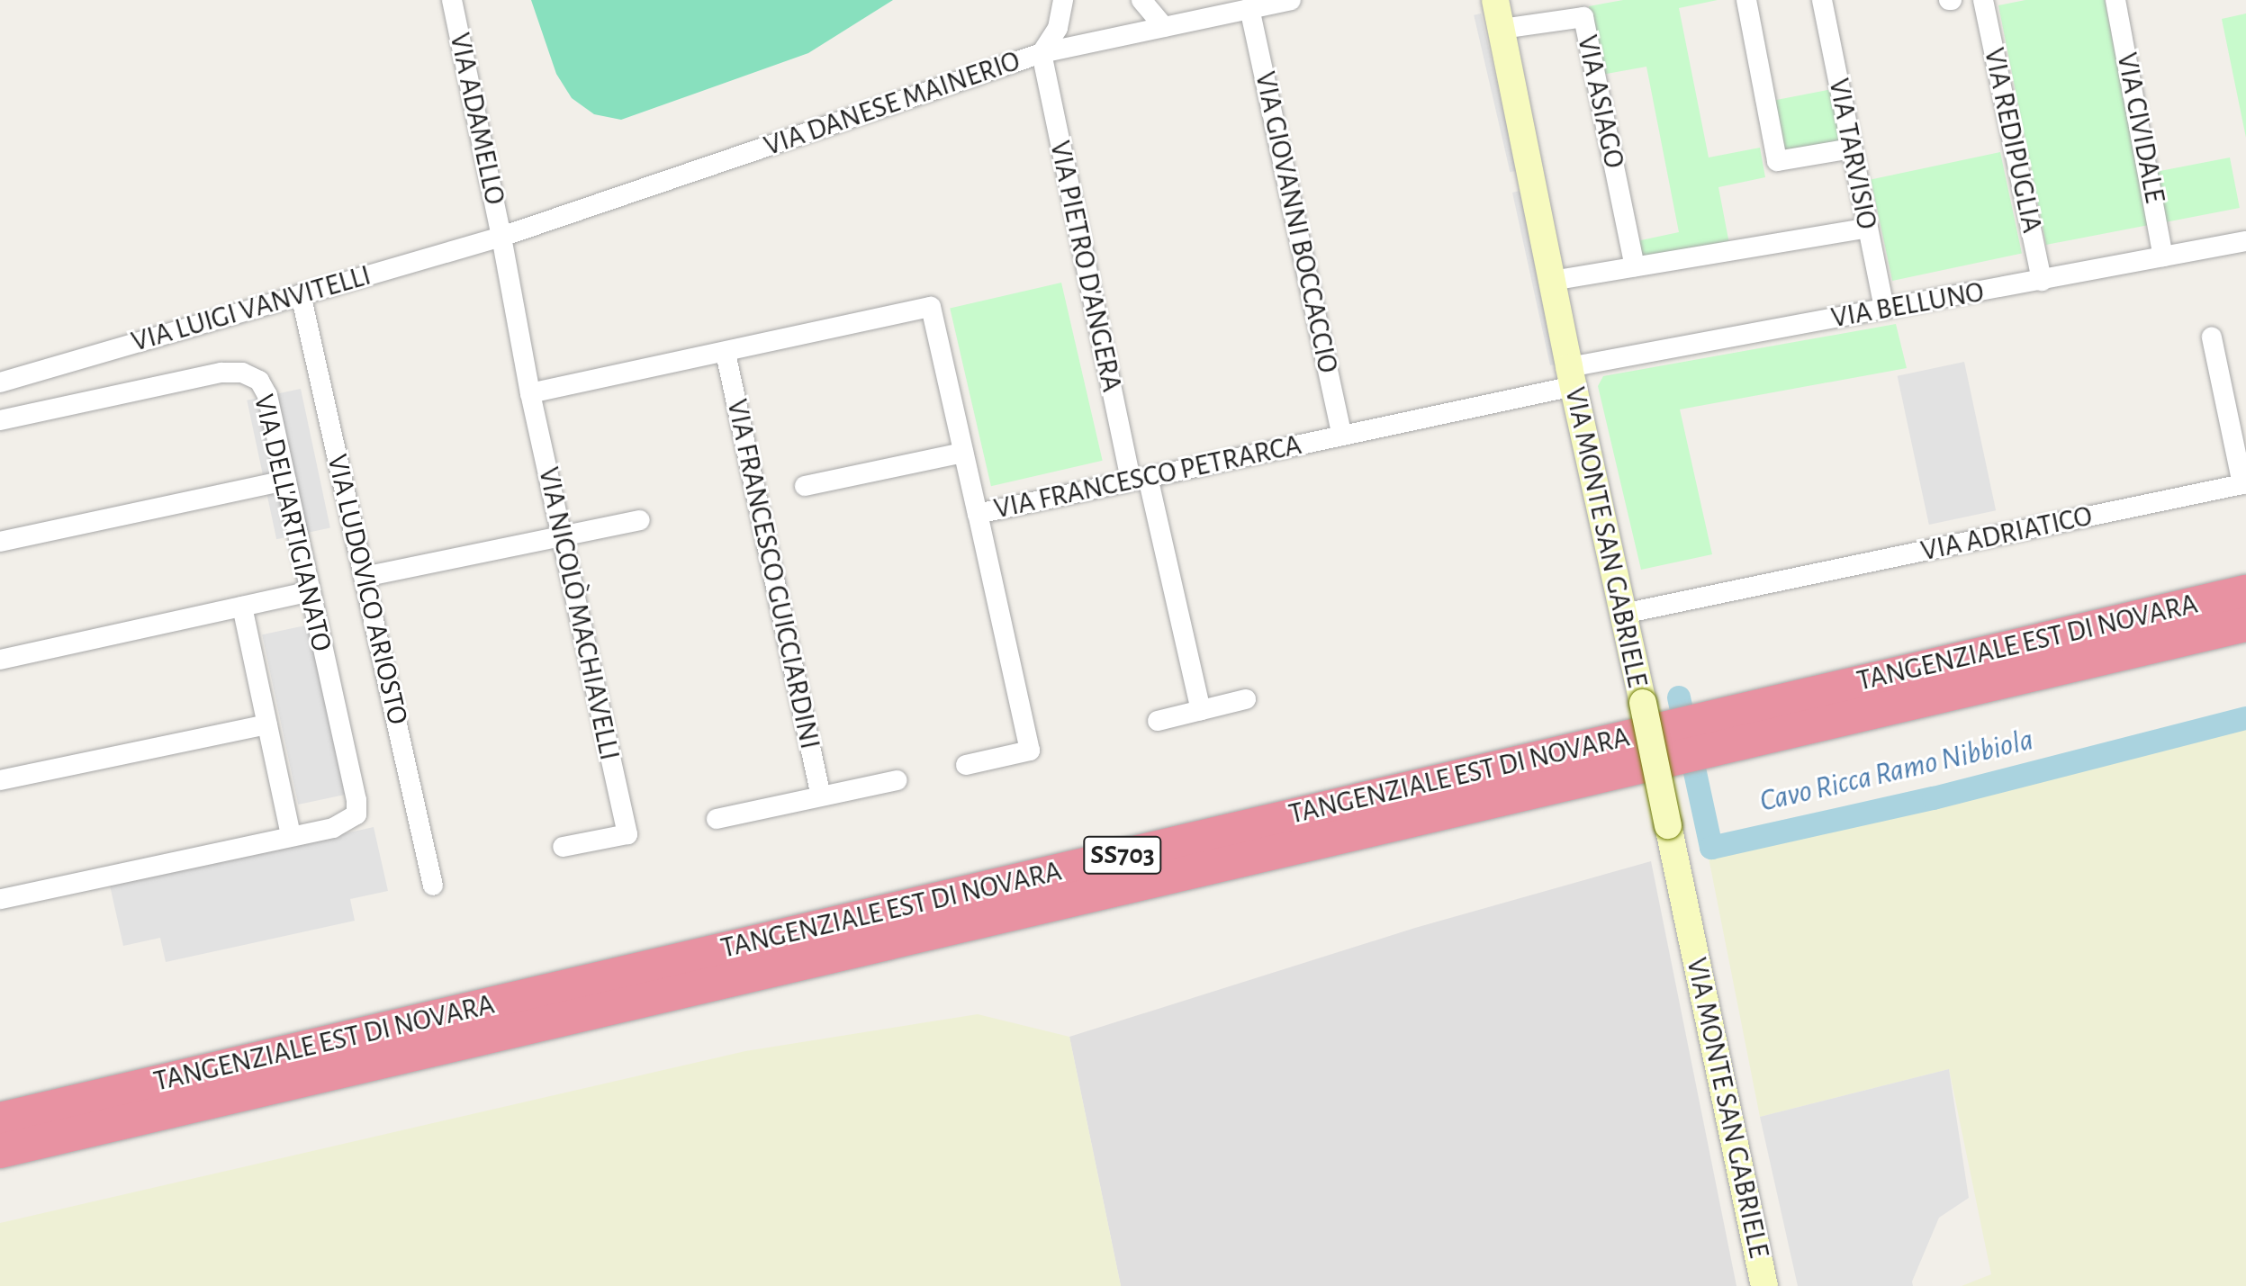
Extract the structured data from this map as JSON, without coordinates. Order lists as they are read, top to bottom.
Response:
{
  "streets": {
    "highway": ["TANGENZIALE EST DI NOVARA", "SS703"],
    "street": [
      "VIA ASIAGO",
      "VIA DANESE MAINERIO",
      "VIA ADAMELLO",
      "VIA CIVIDALE",
      "VIA REDIPUGLIA",
      "VIA TARVISIO",
      "VIA GIOVANNI BOCCACCIO",
      "VIA PIETRO D'ANGERA",
      "VIA BELLUNO",
      "VIA LUIGI VANVITELLI",
      "VIA FRANCESCO PETRARCA",
      "VIA DELL'ARTIGIANATO",
      "VIA ADRIATICO",
      "VIA MONTE SAN GABRIELE",
      "VIA FRANCESCO GUICCIARDINI",
      "VIA LUDOVICO ARIOSTO",
      "VIA NICOLÒ MACHIAVELLI"
    ]
  },
  "crossings": [
    ["VIA ASIAGO", "VIA MONTE SAN GABRIELE"],
    ["VIA DANESE MAINERIO", "VIA ADAMELLO"],
    ["VIA DANESE MAINERIO", "VIA GIOVANNI BOCCACCIO"],
    ["VIA DANESE MAINERIO", "VIA PIETRO D'ANGERA"],
    ["VIA DANESE MAINERIO", "VIA LUIGI VANVITELLI"],
    ["VIA ADAMELLO", "VIA LUIGI VANVITELLI"],
    ["VIA CIVIDALE", "VIA BELLUNO"],
    ["VIA REDIPUGLIA", "VIA BELLUNO"],
    ["VIA TARVISIO", "VIA BELLUNO"],
    ["VIA GIOVANNI BOCCACCIO", "VIA FRANCESCO PETRARCA"],
    ["VIA PIETRO D'ANGERA", "VIA FRANCESCO PETRARCA"],
    ["VIA BELLUNO", "VIA FRANCESCO PETRARCA"],
    ["VIA BELLUNO", "VIA MONTE SAN GABRIELE"],
    ["VIA LUIGI VANVITELLI", "VIA LUDOVICO ARIOSTO"],
    ["VIA FRANCESCO PETRARCA", "VIA MONTE SAN GABRIELE"],
    ["VIA FRANCESCO PETRARCA", "VIA FRANCESCO GUICCIARDINI"],
    ["VIA FRANCESCO PETRARCA", "VIA NICOLÒ MACHIAVELLI"],
    ["VIA ADRIATICO", "VIA MONTE SAN GABRIELE"]
  ],
  "water": ["Cavo Ricca Ramo Nibbiola"]
}
